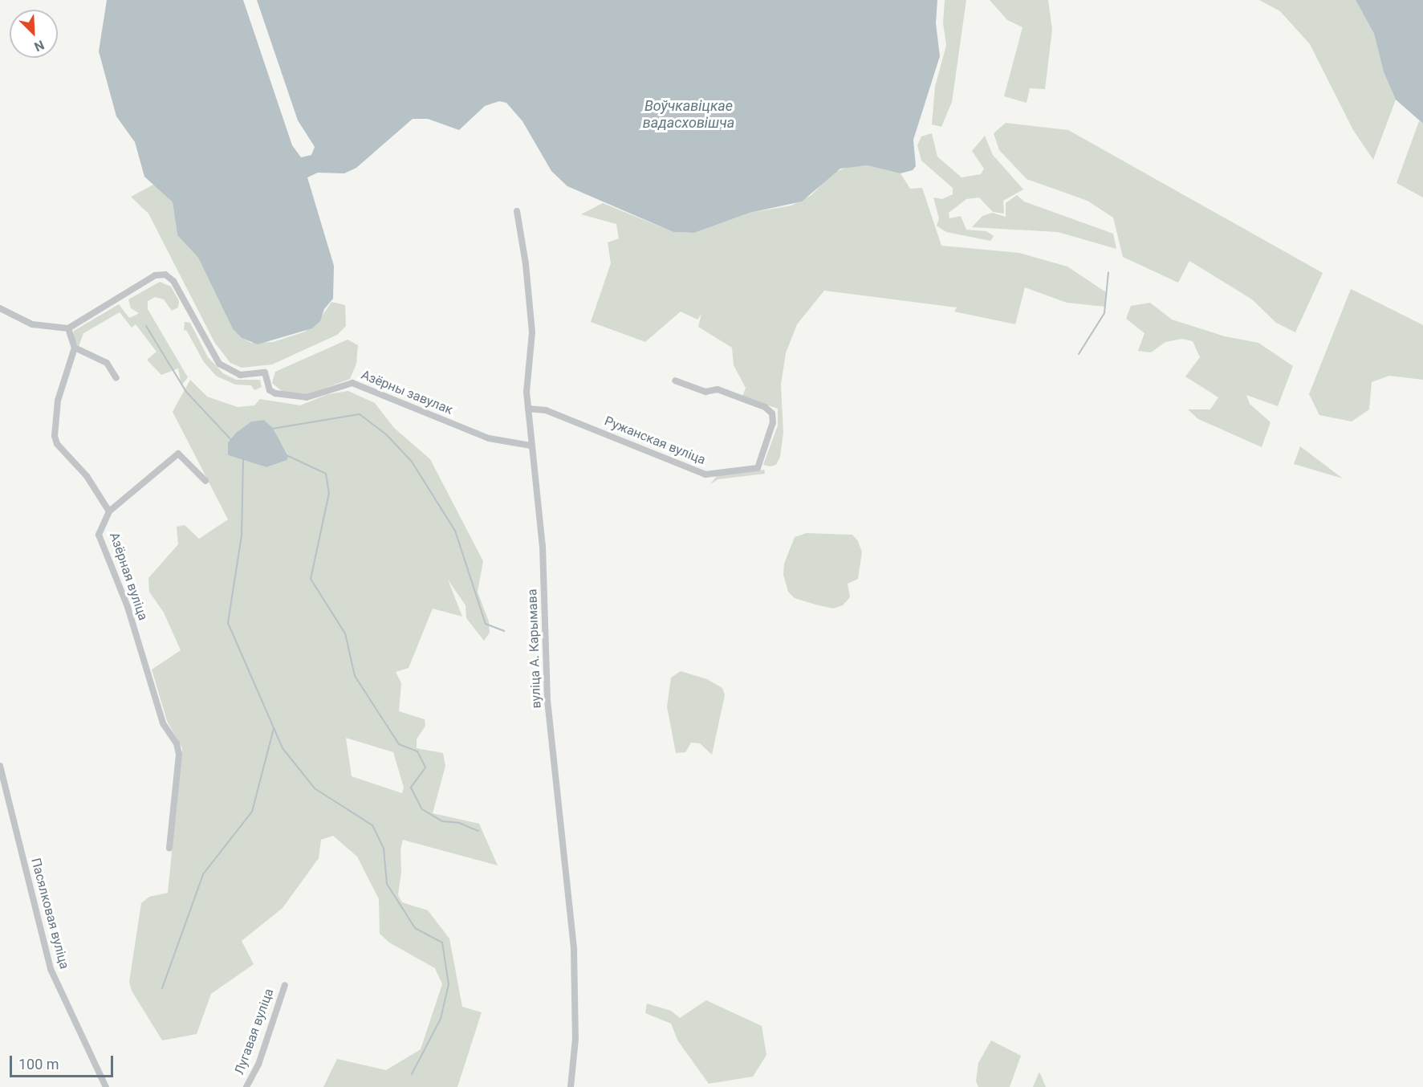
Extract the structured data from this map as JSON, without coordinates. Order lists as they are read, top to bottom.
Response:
{
  "streets": {
    "street": [
      "Азёрны завулак",
      "Ружанская вуліца",
      "Азёрная вуліца",
      "вуліца А. Карымава",
      "Пасялковая вуліца",
      "Лугавая вуліца"
    ]
  },
  "crossings": [
    ["Азёрны завулак", "вуліца А. Карымава"],
    ["Ружанская вуліца", "вуліца А. Карымава"]
  ],
  "water": ["Воўчкавіцкае вадасховішча"],
  "scale_bar": "100 m",
  "north": "bottom right"
}
